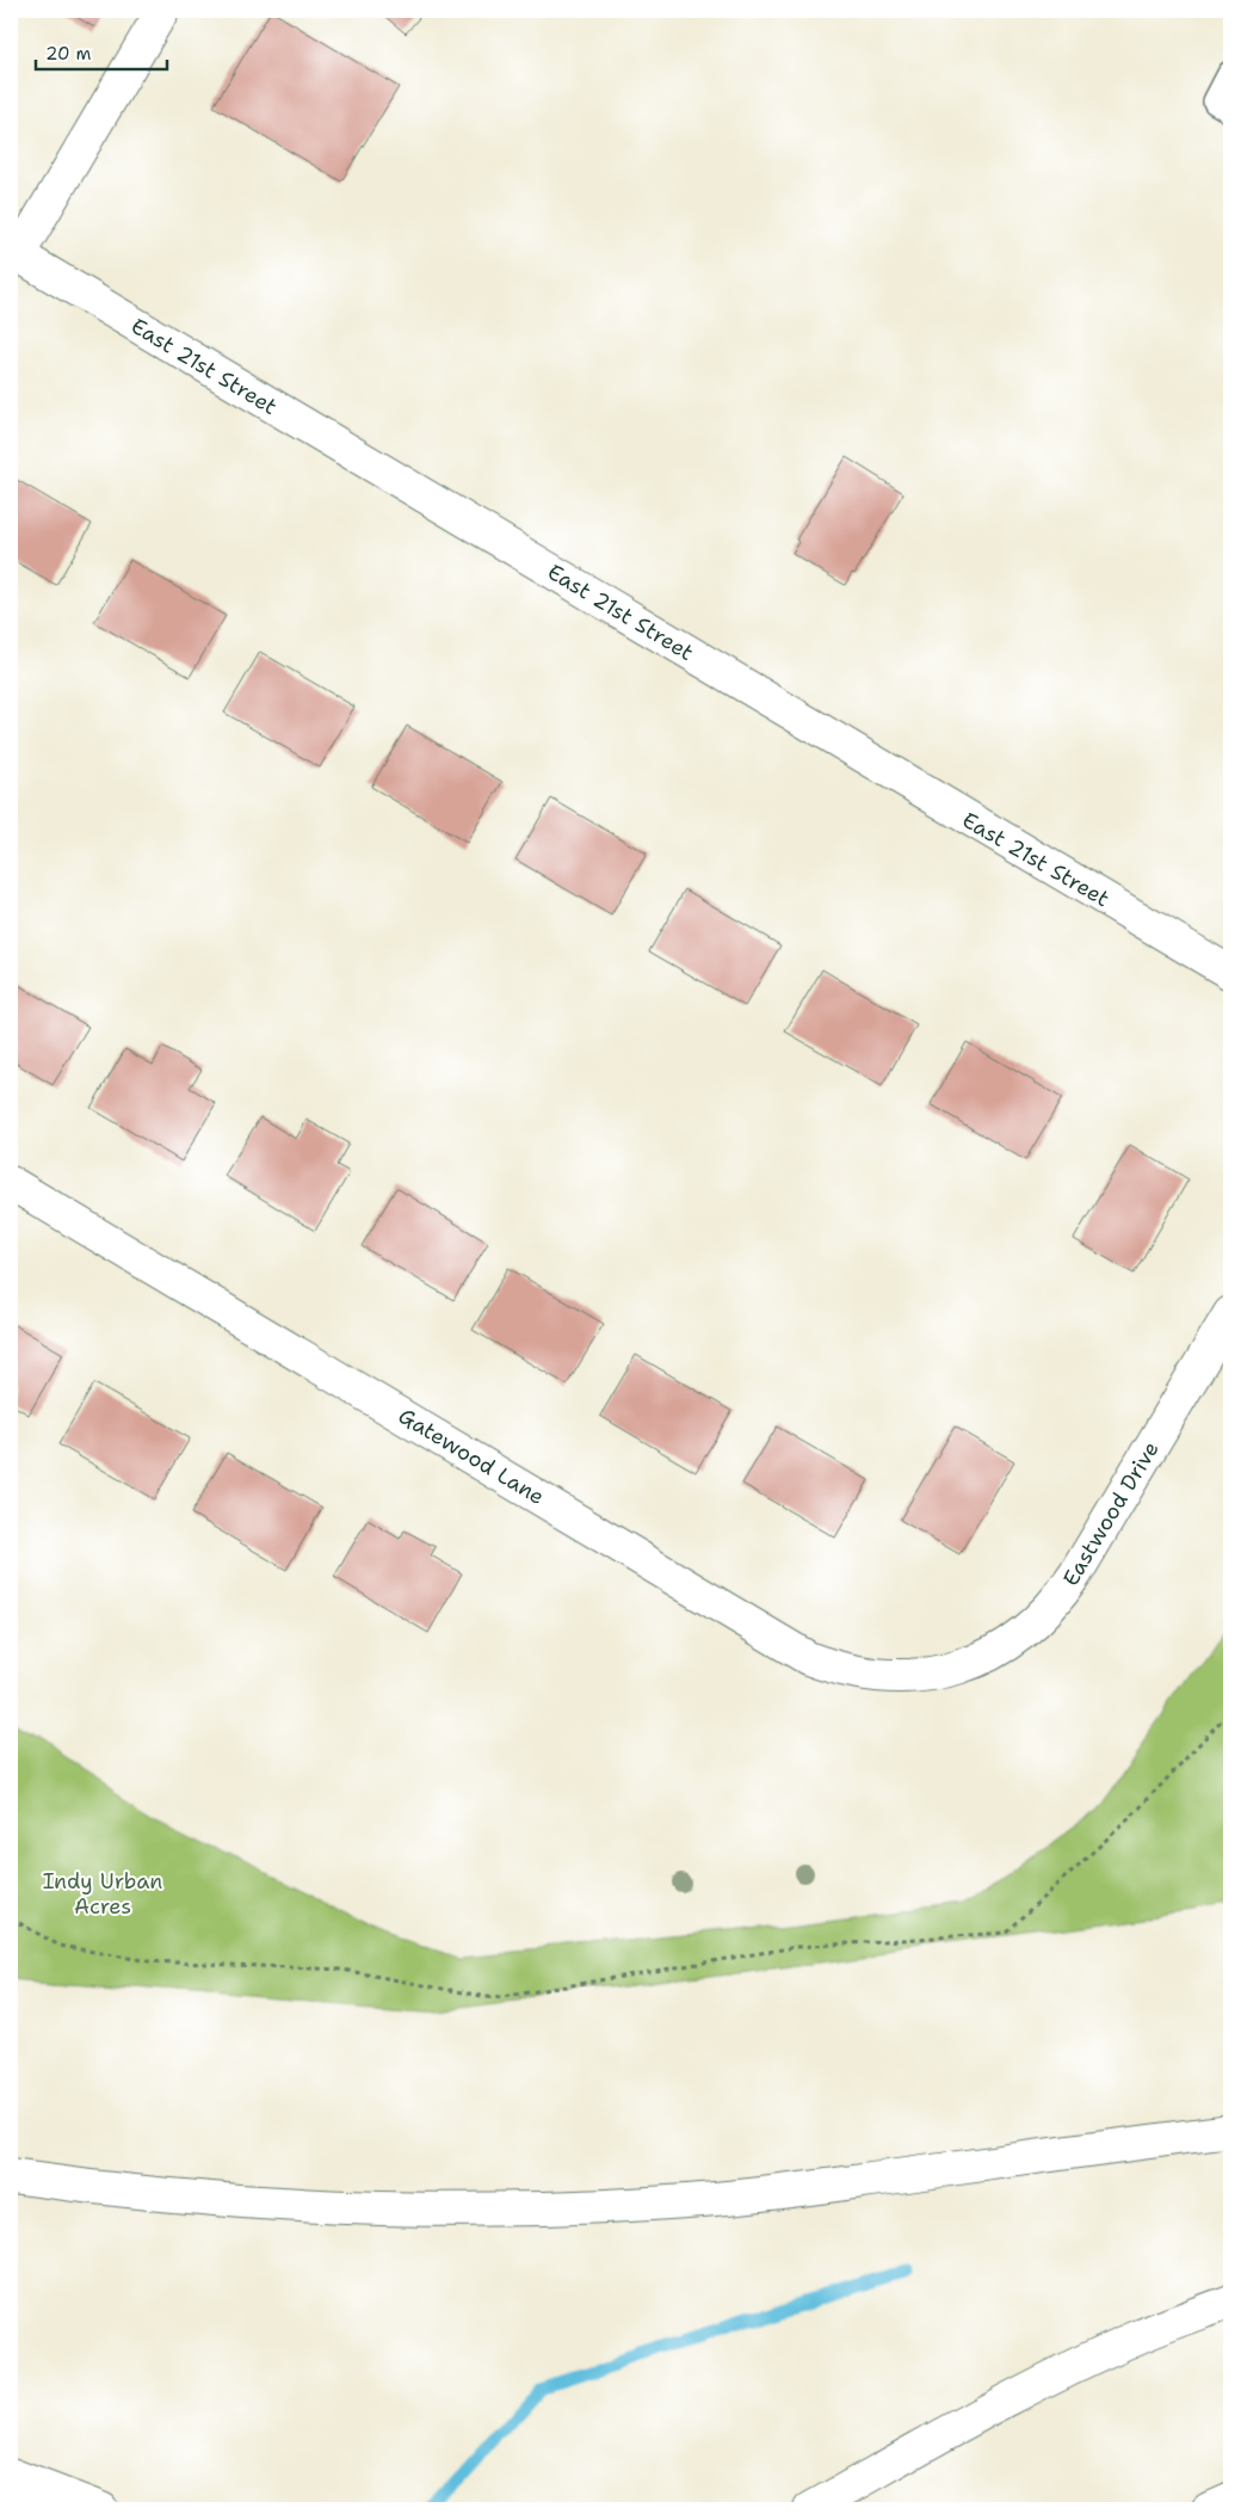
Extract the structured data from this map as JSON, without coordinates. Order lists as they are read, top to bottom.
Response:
{
  "streets": {
    "main road": ["East 21st Street", "Gatewood Lane", "Eastwood Drive"]
  },
  "crossings": [
    ["Gatewood Lane", "Eastwood Drive"]
  ],
  "parks": ["Indy Urban Acres"],
  "scale_bar": "20 m"
}
